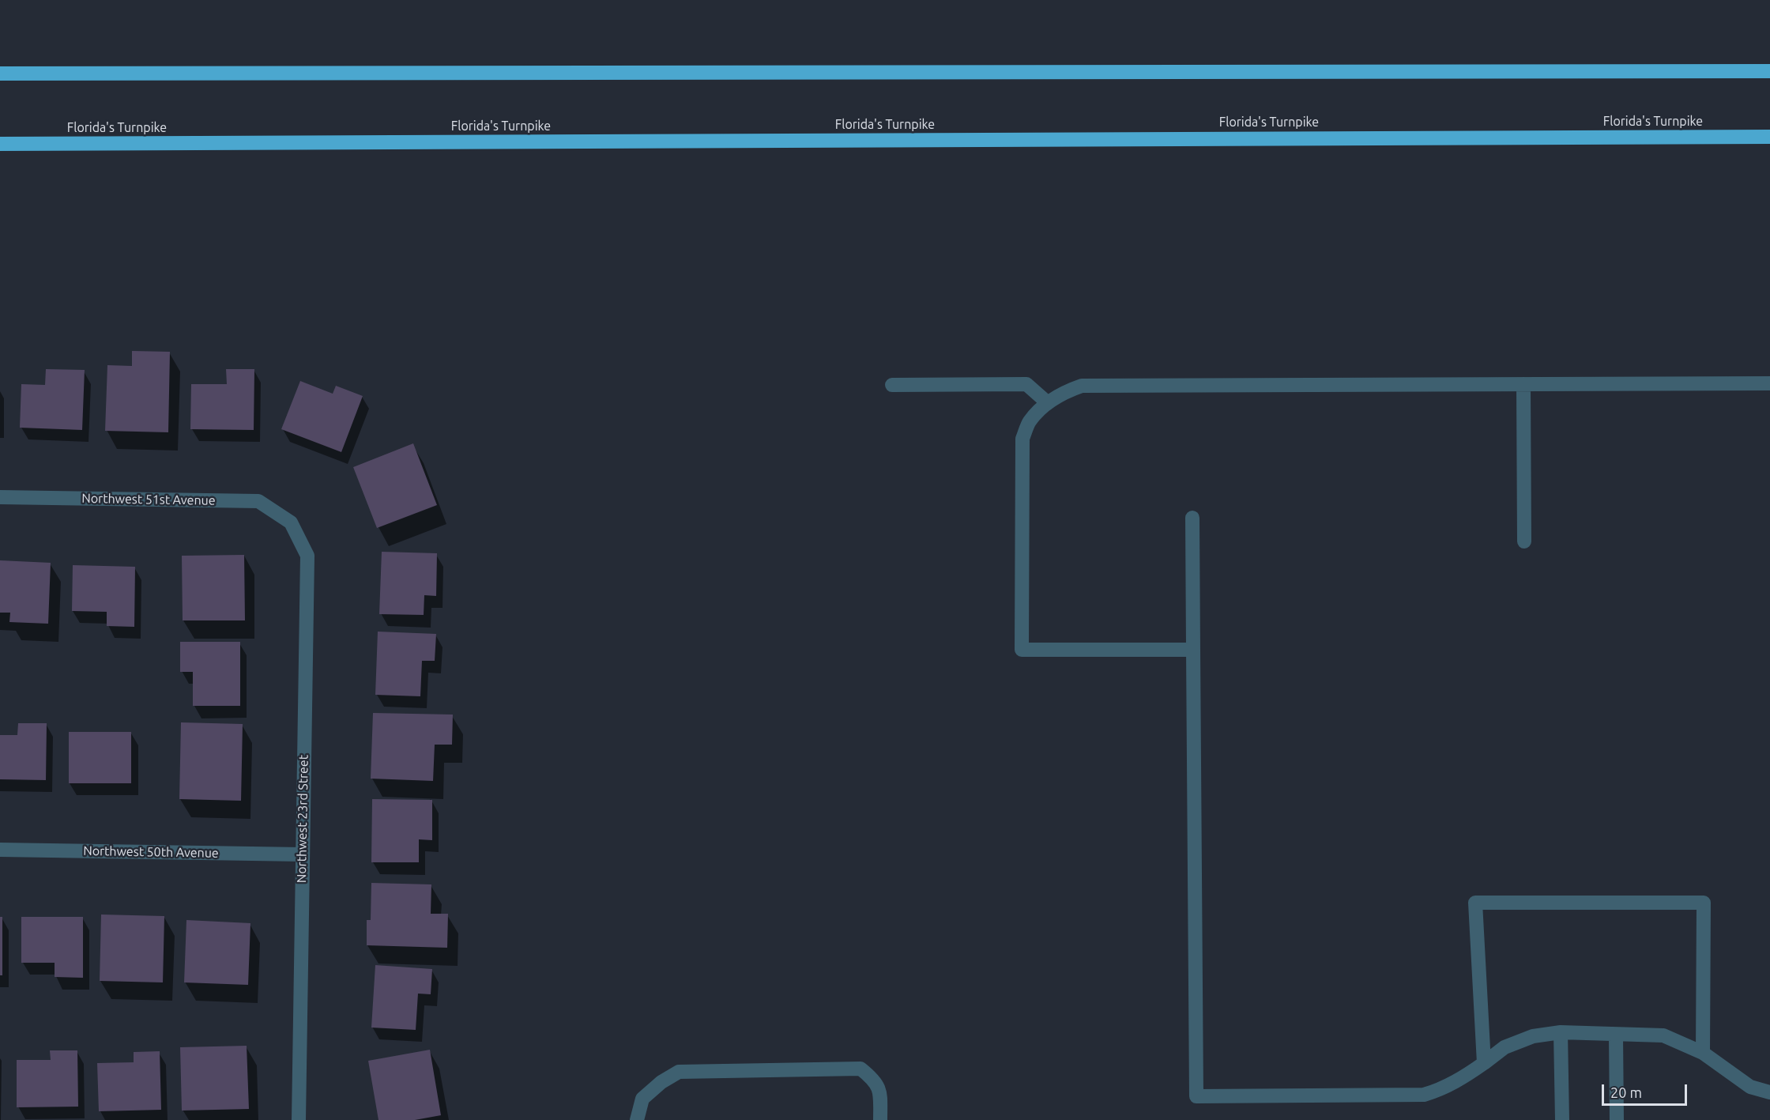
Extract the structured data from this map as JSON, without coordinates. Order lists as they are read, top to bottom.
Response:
{
  "streets": {
    "highway": ["Florida's Turnpike"],
    "street": ["Northwest 51st Avenue", "Northwest 23rd Street", "Northwest 50th Avenue"]
  },
  "crossings": [
    ["Northwest 51st Avenue", "Northwest 23rd Street"],
    ["Northwest 23rd Street", "Northwest 50th Avenue"]
  ],
  "scale_bar": "20 m"
}
